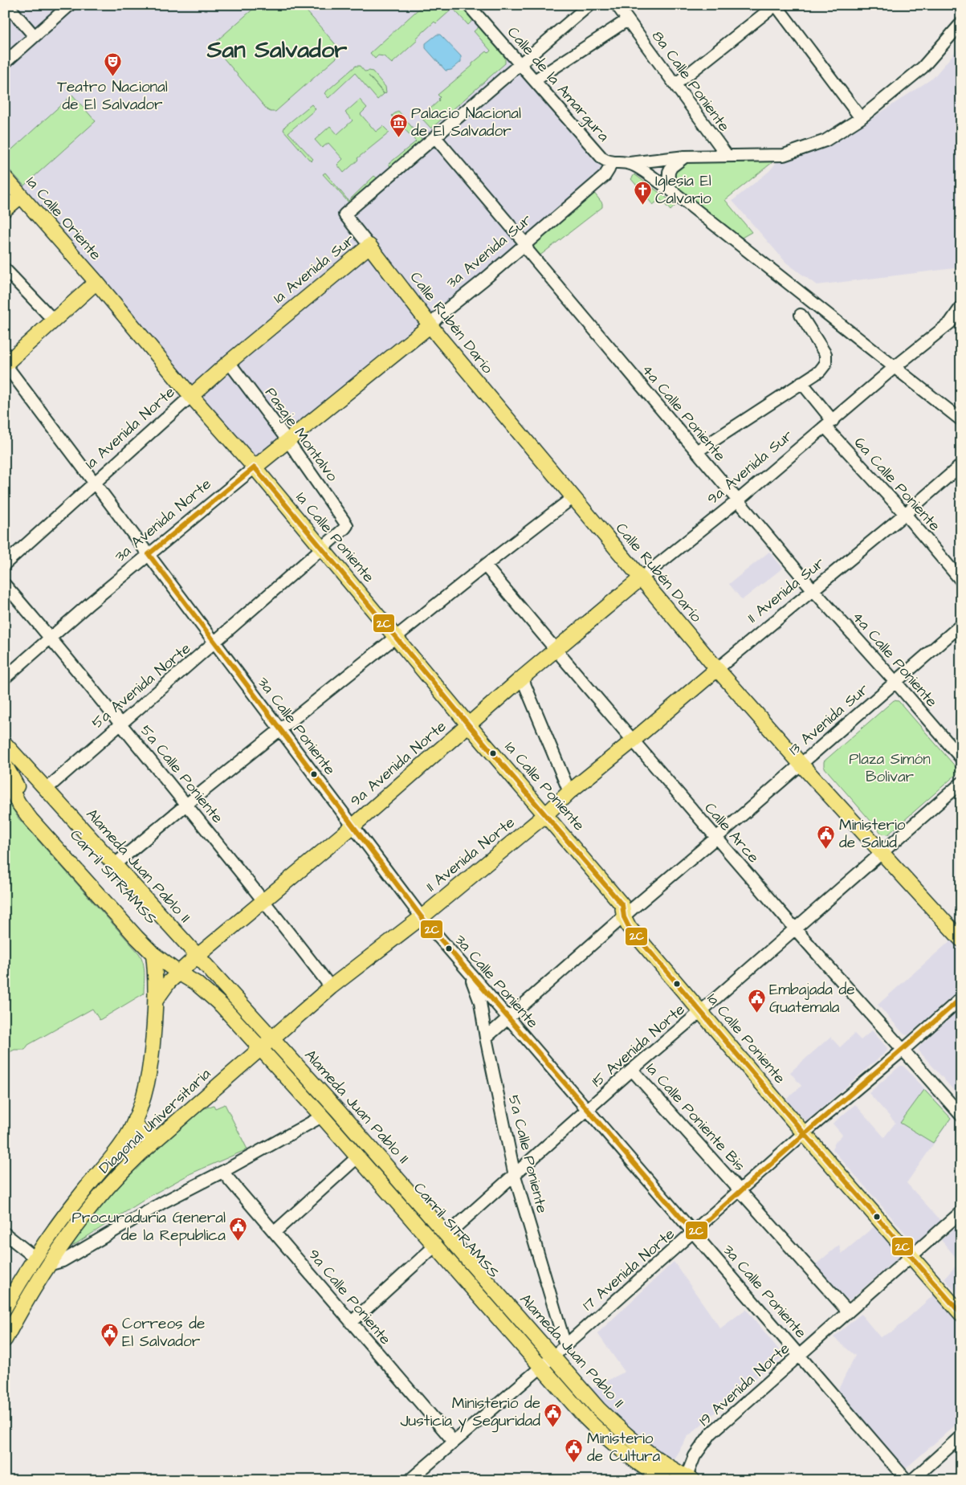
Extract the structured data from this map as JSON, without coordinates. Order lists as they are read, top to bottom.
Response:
{
  "streets": {
    "main road": [
      "1a Calle Oriente",
      "3a Avenida Sur",
      "1a Avenida Sur",
      "Calle Rubén Darío",
      "1a Avenida Norte",
      "9a Avenida Sur",
      "3a Avenida Norte",
      "1a Calle Poniente",
      "11 Avenida Sur",
      "9a Avenida Norte",
      "11 Avenida Norte",
      "Alameda Juan Pablo II",
      "Carril SITRAMSS",
      "Diagonal Universitaria"
    ],
    "street": [
      "8a Calle Poniente",
      "Calle de la Amargura",
      "4a Calle Poniente",
      "Pasaje Montalvo",
      "6a Calle Poniente",
      "5a Avenida Norte",
      "13 Avenida Sur",
      "3a Calle Poniente",
      "5a Calle Poniente",
      "Calle Arce",
      "15 Avenida Norte",
      "1a Calle Poniente Bis",
      "17 Avenida Norte",
      "9a Calle Poniente",
      "19 Avenida Norte"
    ]
  },
  "crossings": [
    ["Calle de la Amargura", "3a Avenida Sur"],
    ["Calle de la Amargura", "1a Avenida Sur"],
    ["1a Calle Oriente", "1a Calle Poniente"],
    ["3a Avenida Sur", "Calle Rubén Darío"],
    ["3a Avenida Sur", "4a Calle Poniente"],
    ["3a Avenida Sur", "3a Avenida Norte"],
    ["1a Avenida Sur", "Calle Rubén Darío"],
    ["1a Avenida Sur", "4a Calle Poniente"],
    ["1a Avenida Sur", "1a Avenida Norte"],
    ["Calle Rubén Darío", "9a Avenida Sur"],
    ["Calle Rubén Darío", "11 Avenida Sur"],
    ["Calle Rubén Darío", "13 Avenida Sur"],
    ["Calle Rubén Darío", "15 Avenida Norte"],
    ["4a Calle Poniente", "9a Avenida Sur"],
    ["4a Calle Poniente", "11 Avenida Sur"],
    ["4a Calle Poniente", "13 Avenida Sur"],
    ["1a Avenida Norte", "Pasaje Montalvo"],
    ["1a Avenida Norte", "1a Calle Poniente"],
    ["1a Avenida Norte", "3a Calle Poniente"],
    ["Pasaje Montalvo", "3a Avenida Norte"],
    ["Pasaje Montalvo", "5a Avenida Norte"],
    ["9a Avenida Sur", "6a Calle Poniente"],
    ["9a Avenida Sur", "9a Avenida Norte"],
    ["9a Avenida Sur", "Calle Arce"],
    ["6a Calle Poniente", "11 Avenida Sur"],
    ["3a Avenida Norte", "1a Calle Poniente"],
    ["3a Avenida Norte", "3a Calle Poniente"],
    ["3a Avenida Norte", "5a Calle Poniente"],
    ["1a Calle Poniente", "5a Avenida Norte"],
    ["1a Calle Poniente", "13 Avenida Sur"],
    ["1a Calle Poniente", "9a Avenida Norte"],
    ["1a Calle Poniente", "11 Avenida Norte"],
    ["1a Calle Poniente", "15 Avenida Norte"],
    ["1a Calle Poniente", "17 Avenida Norte"],
    ["1a Calle Poniente", "19 Avenida Norte"],
    ["11 Avenida Sur", "Calle Arce"],
    ["11 Avenida Sur", "11 Avenida Norte"],
    ["5a Avenida Norte", "3a Calle Poniente"],
    ["5a Avenida Norte", "5a Calle Poniente"],
    ["5a Avenida Norte", "Alameda Juan Pablo II"],
    ["13 Avenida Sur", "3a Calle Poniente"],
    ["13 Avenida Sur", "5a Calle Poniente"],
    ["13 Avenida Sur", "Calle Arce"],
    ["3a Calle Poniente", "9a Avenida Norte"],
    ["3a Calle Poniente", "5a Calle Poniente"],
    ["3a Calle Poniente", "11 Avenida Norte"],
    ["3a Calle Poniente", "15 Avenida Norte"],
    ["3a Calle Poniente", "17 Avenida Norte"],
    ["3a Calle Poniente", "19 Avenida Norte"],
    ["9a Avenida Norte", "5a Calle Poniente"],
    ["9a Avenida Norte", "Calle Arce"],
    ["9a Avenida Norte", "Alameda Juan Pablo II"],
    ["9a Avenida Norte", "Carril SITRAMSS"],
    ["9a Avenida Norte", "Diagonal Universitaria"],
    ["5a Calle Poniente", "11 Avenida Norte"],
    ["5a Calle Poniente", "15 Avenida Norte"],
    ["5a Calle Poniente", "17 Avenida Norte"],
    ["Calle Arce", "11 Avenida Norte"],
    ["Calle Arce", "15 Avenida Norte"],
    ["Calle Arce", "17 Avenida Norte"],
    ["11 Avenida Norte", "Alameda Juan Pablo II"],
    ["11 Avenida Norte", "Carril SITRAMSS"],
    ["11 Avenida Norte", "Diagonal Universitaria"],
    ["Alameda Juan Pablo II", "Carril SITRAMSS"],
    ["Alameda Juan Pablo II", "15 Avenida Norte"],
    ["Alameda Juan Pablo II", "Diagonal Universitaria"],
    ["Alameda Juan Pablo II", "17 Avenida Norte"],
    ["Alameda Juan Pablo II", "19 Avenida Norte"],
    ["Carril SITRAMSS", "Diagonal Universitaria"],
    ["Carril SITRAMSS", "17 Avenida Norte"],
    ["15 Avenida Norte", "1a Calle Poniente Bis"],
    ["1a Calle Poniente Bis", "17 Avenida Norte"],
    ["1a Calle Poniente Bis", "19 Avenida Norte"],
    ["17 Avenida Norte", "9a Calle Poniente"]
  ],
  "districts": ["San Salvador"],
  "parks": ["Plaza Simón Bolivar"],
  "places": {
    "theatre": ["Teatro Nacional de El Salvador"],
    "museum": ["Palacio Nacional de El Salvador"],
    "church": ["Iglesia El Calvario"],
    "public building": [
      "Ministerio de Salud",
      "Embajada de Guatemala",
      "Procuraduria General de la Republica",
      "Correos de El Salvador",
      "Ministerio de Justicia y Seguridad",
      "Ministerio de Cultura"
    ]
  },
  "lines": ["transit line 2C"]
}
